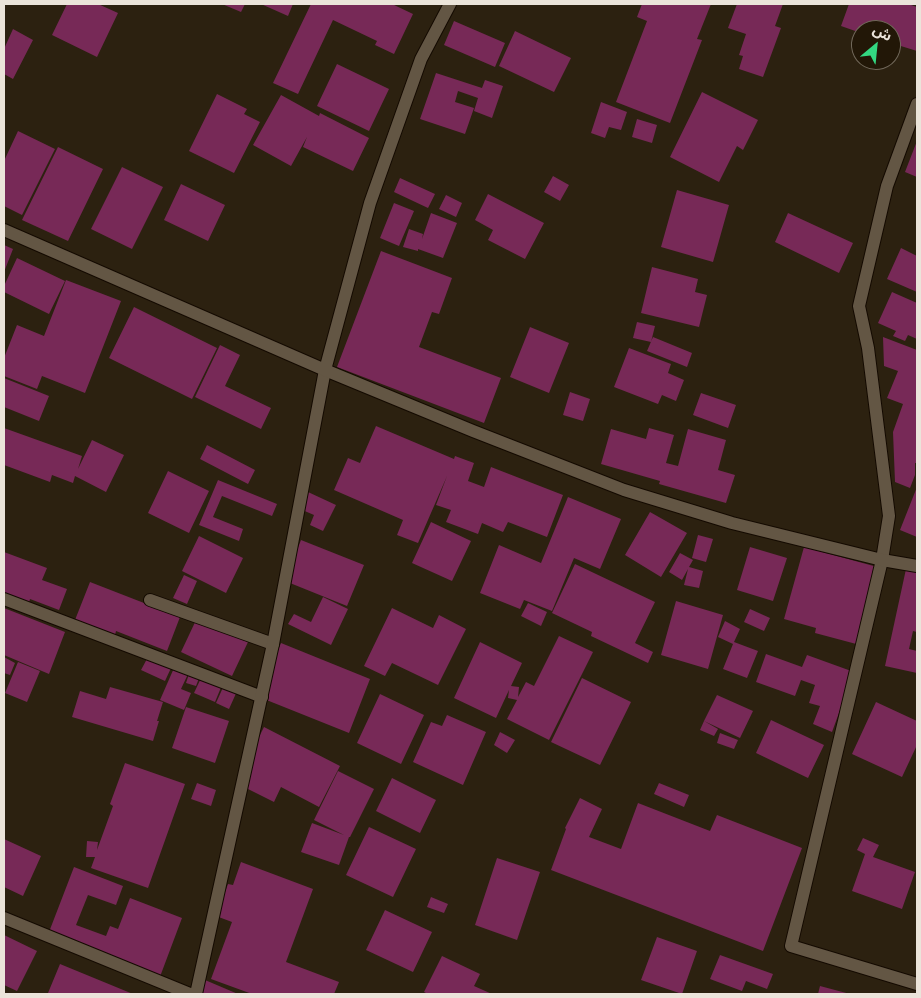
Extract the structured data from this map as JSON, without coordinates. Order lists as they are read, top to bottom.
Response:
{
  "north": "top right"
}
